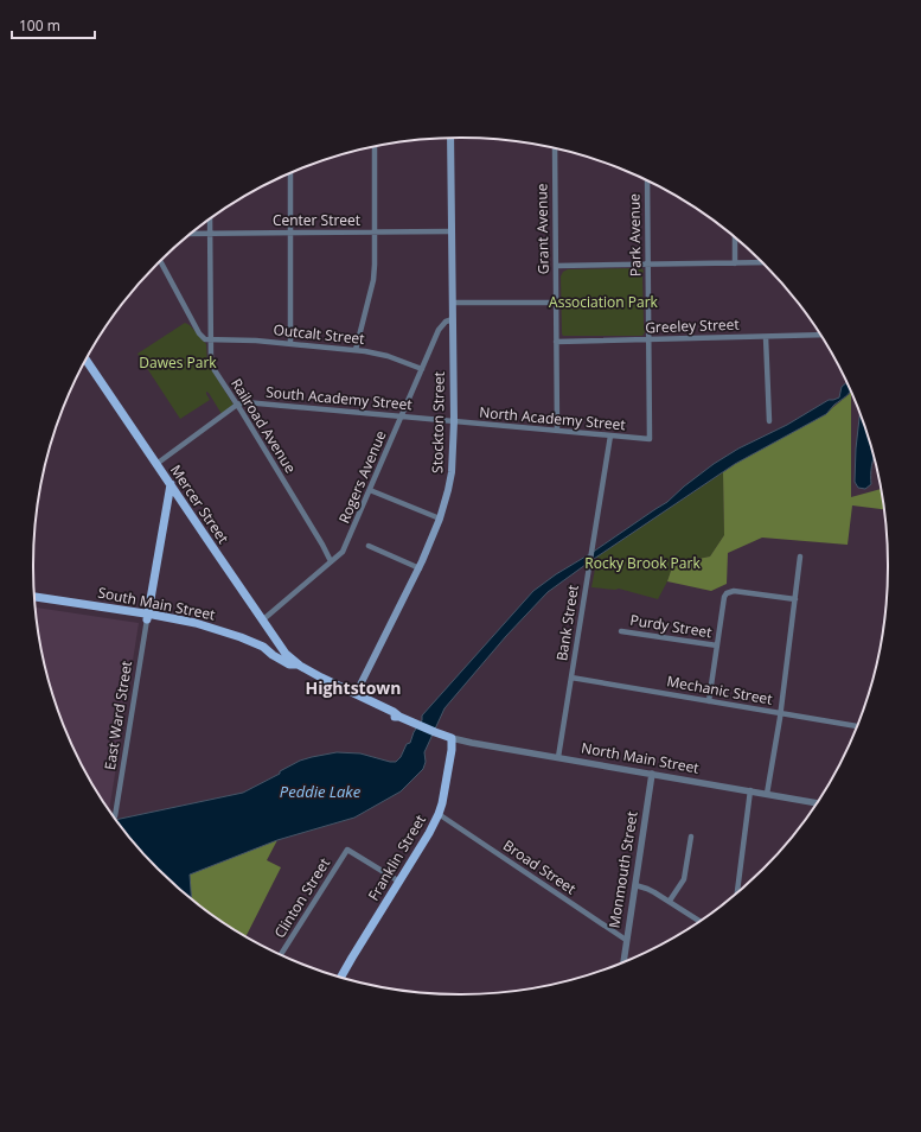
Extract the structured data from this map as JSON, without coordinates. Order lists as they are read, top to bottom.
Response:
{
  "streets": {
    "main road": [
      "Stockton Street",
      "Mercer Street",
      "South Main Street",
      "Franklin Street"
    ],
    "street": [
      "Center Street",
      "Grant Avenue",
      "Park Avenue",
      "Greeley Street",
      "Outcalt Street",
      "South Academy Street",
      "North Academy Street",
      "Railroad Avenue",
      "Rogers Avenue",
      "Bank Street",
      "Purdy Street",
      "Mechanic Street",
      "East Ward Street",
      "North Main Street",
      "Broad Street",
      "Monmouth Street",
      "Clinton Street"
    ]
  },
  "crossings": [
    ["Center Street", "Stockton Street"],
    ["Center Street", "Railroad Avenue"],
    ["Grant Avenue", "Greeley Street"],
    ["Grant Avenue", "North Academy Street"],
    ["Park Avenue", "Greeley Street"],
    ["Park Avenue", "North Academy Street"],
    ["Outcalt Street", "Railroad Avenue"],
    ["Outcalt Street", "Rogers Avenue"],
    ["South Academy Street", "North Academy Street"],
    ["South Academy Street", "Stockton Street"],
    ["South Academy Street", "Railroad Avenue"],
    ["South Academy Street", "Rogers Avenue"],
    ["North Academy Street", "Stockton Street"],
    ["North Academy Street", "Bank Street"],
    ["Stockton Street", "Rogers Avenue"],
    ["Railroad Avenue", "Rogers Avenue"],
    ["Rogers Avenue", "Mercer Street"],
    ["Mercer Street", "South Main Street"],
    ["South Main Street", "East Ward Street"],
    ["Bank Street", "Mechanic Street"],
    ["Bank Street", "North Main Street"],
    ["North Main Street", "Franklin Street"],
    ["North Main Street", "Monmouth Street"],
    ["Franklin Street", "Broad Street"],
    ["Franklin Street", "Clinton Street"],
    ["Broad Street", "Monmouth Street"]
  ],
  "districts": ["Hightstown"],
  "water": ["Peddie Lake"],
  "parks": ["Association Park", "Dawes Park", "Rocky Brook Park"],
  "scale_bar": "100 m"
}
